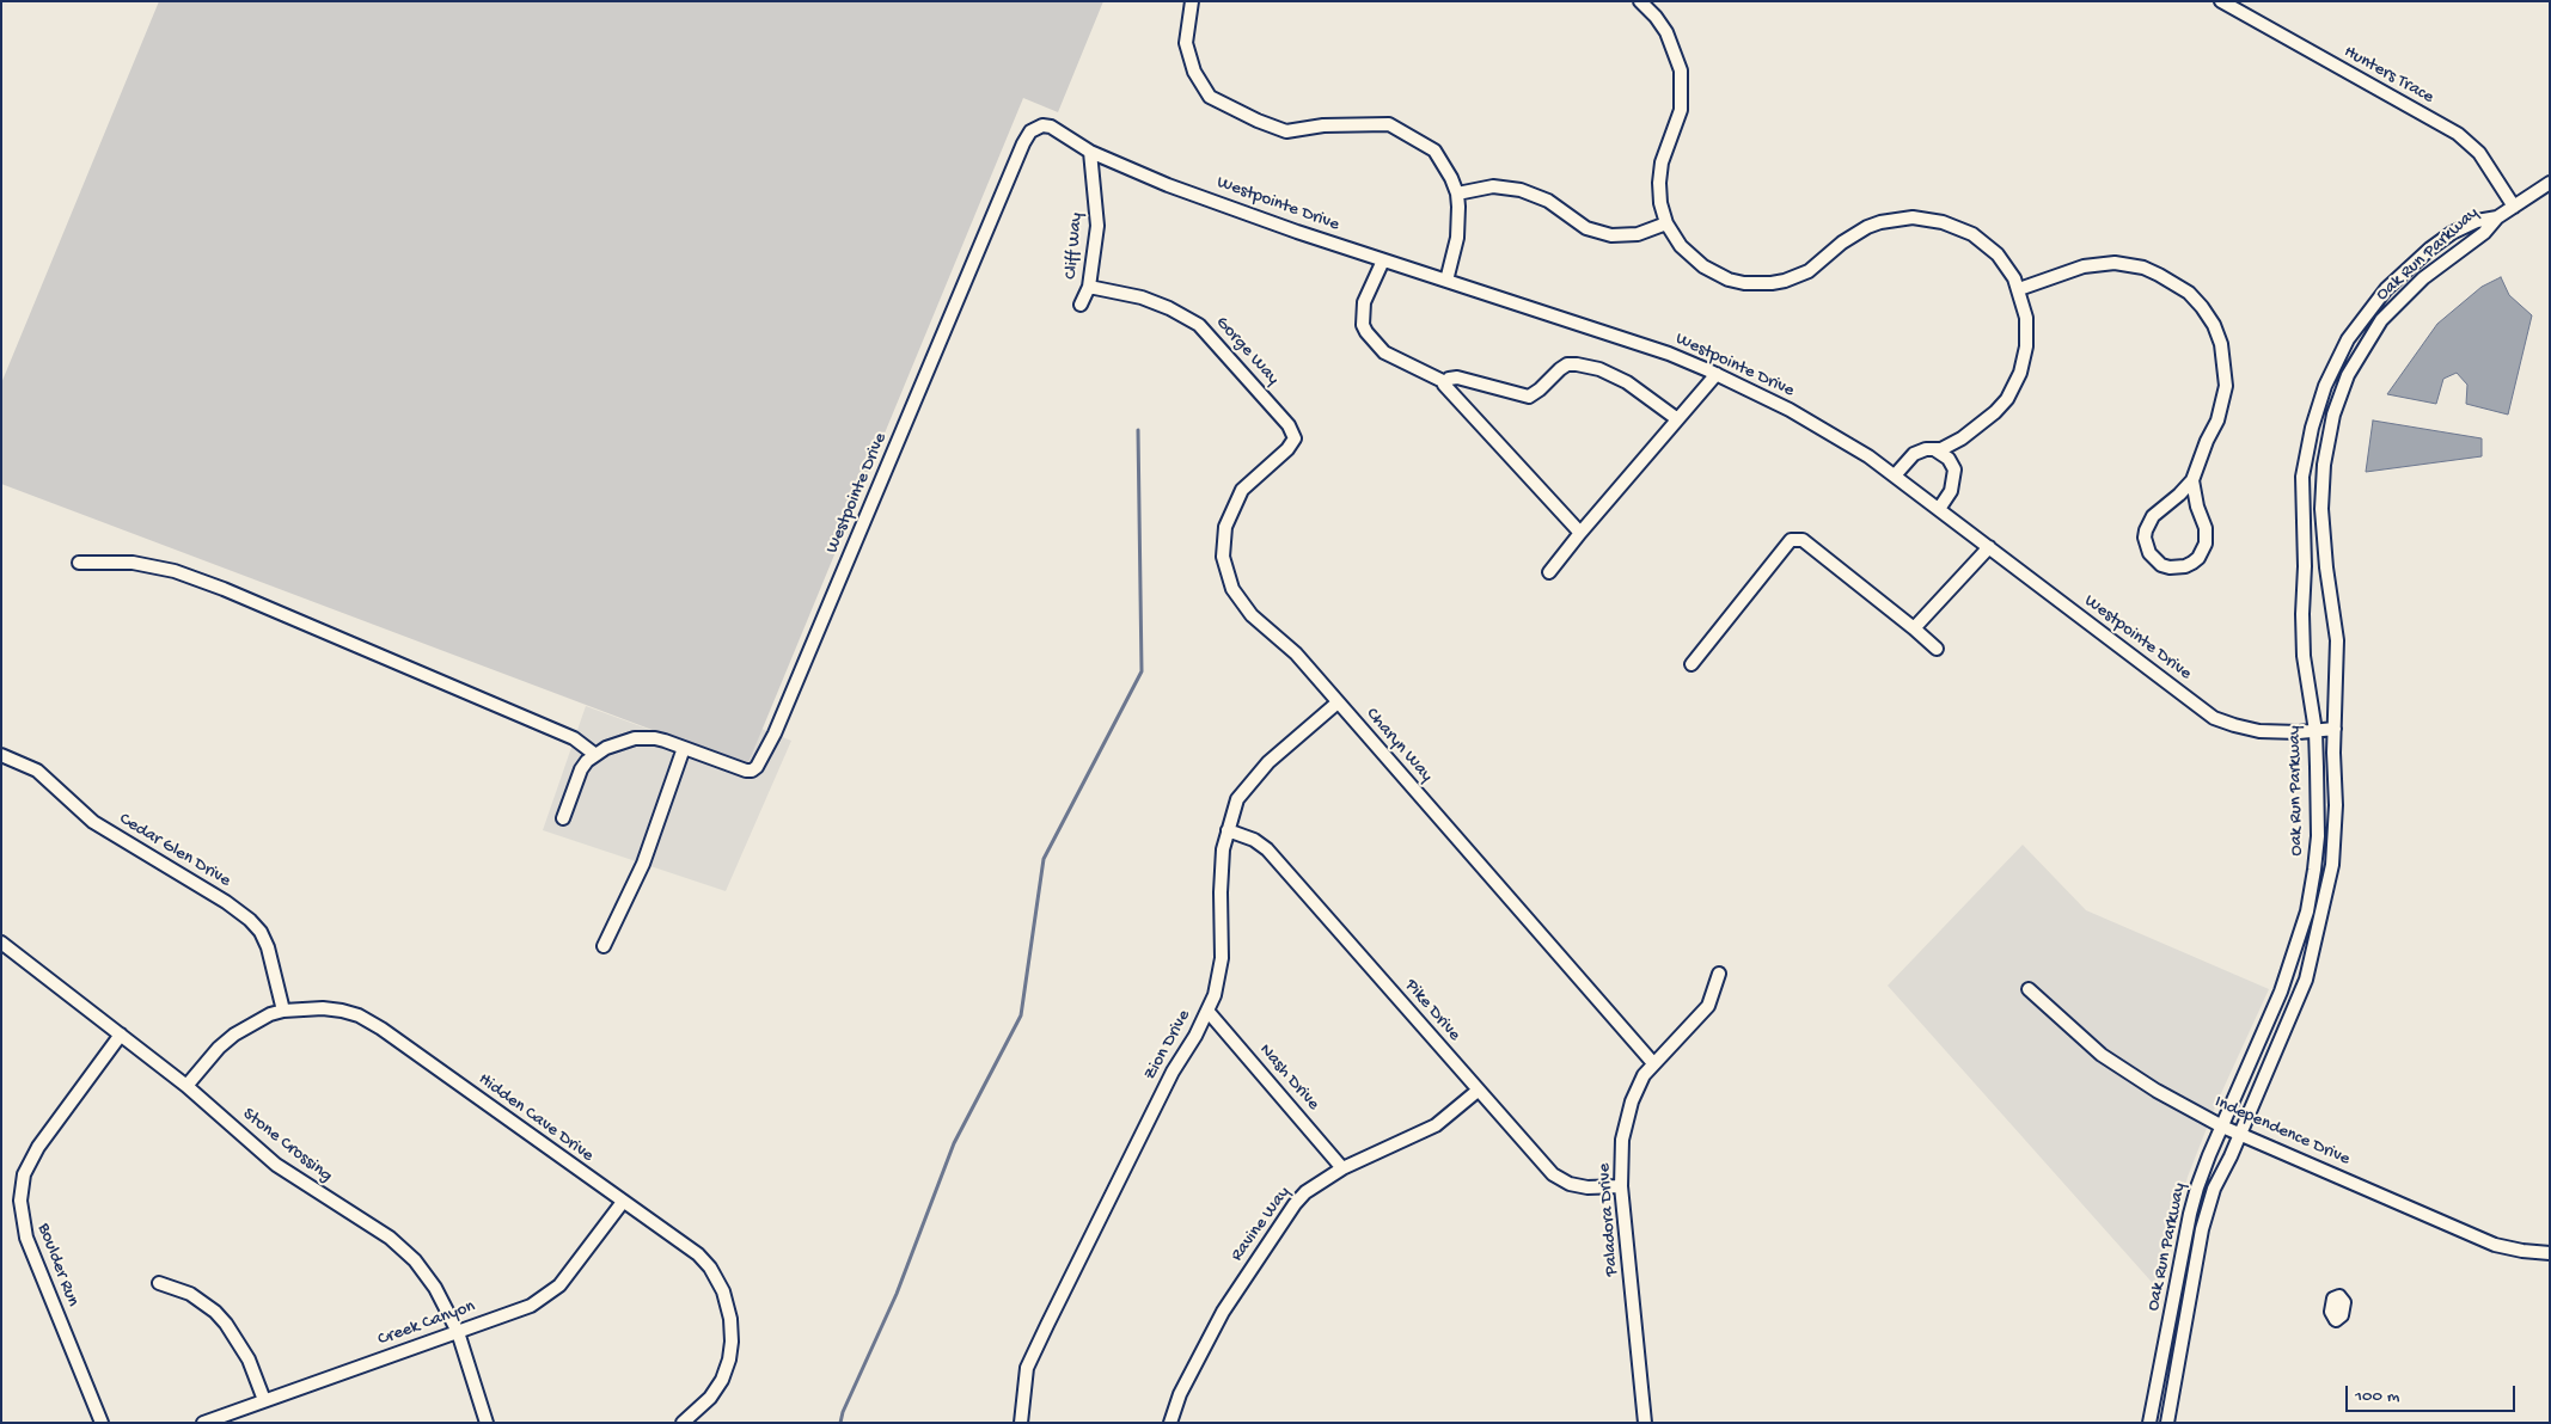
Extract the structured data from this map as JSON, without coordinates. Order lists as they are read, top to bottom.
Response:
{
  "streets": {
    "street": [
      "Hunters Trace",
      "Westpointe Drive",
      "Cliff Way",
      "Oak Run Parkway",
      "Gorge Way",
      "Charyn Way",
      "Cedar Glen Drive",
      "Pike Drive",
      "Zion Drive",
      "Nash Drive",
      "Hidden Cave Drive",
      "Independence Drive",
      "Stone Crossing",
      "Paladora Drive",
      "Ravine Way",
      "Boulder Run",
      "Creek Canyon"
    ]
  },
  "crossings": [
    ["Hunters Trace", "Oak Run Parkway"],
    ["Westpointe Drive", "Cliff Way"],
    ["Westpointe Drive", "Oak Run Parkway"],
    ["Cliff Way", "Gorge Way"],
    ["Oak Run Parkway", "Independence Drive"],
    ["Gorge Way", "Charyn Way"],
    ["Charyn Way", "Zion Drive"],
    ["Charyn Way", "Paladora Drive"],
    ["Cedar Glen Drive", "Hidden Cave Drive"],
    ["Pike Drive", "Zion Drive"],
    ["Pike Drive", "Paladora Drive"],
    ["Pike Drive", "Ravine Way"],
    ["Zion Drive", "Nash Drive"],
    ["Nash Drive", "Ravine Way"],
    ["Hidden Cave Drive", "Stone Crossing"],
    ["Hidden Cave Drive", "Creek Canyon"],
    ["Stone Crossing", "Boulder Run"],
    ["Stone Crossing", "Creek Canyon"]
  ],
  "scale_bar": "100 m"
}
